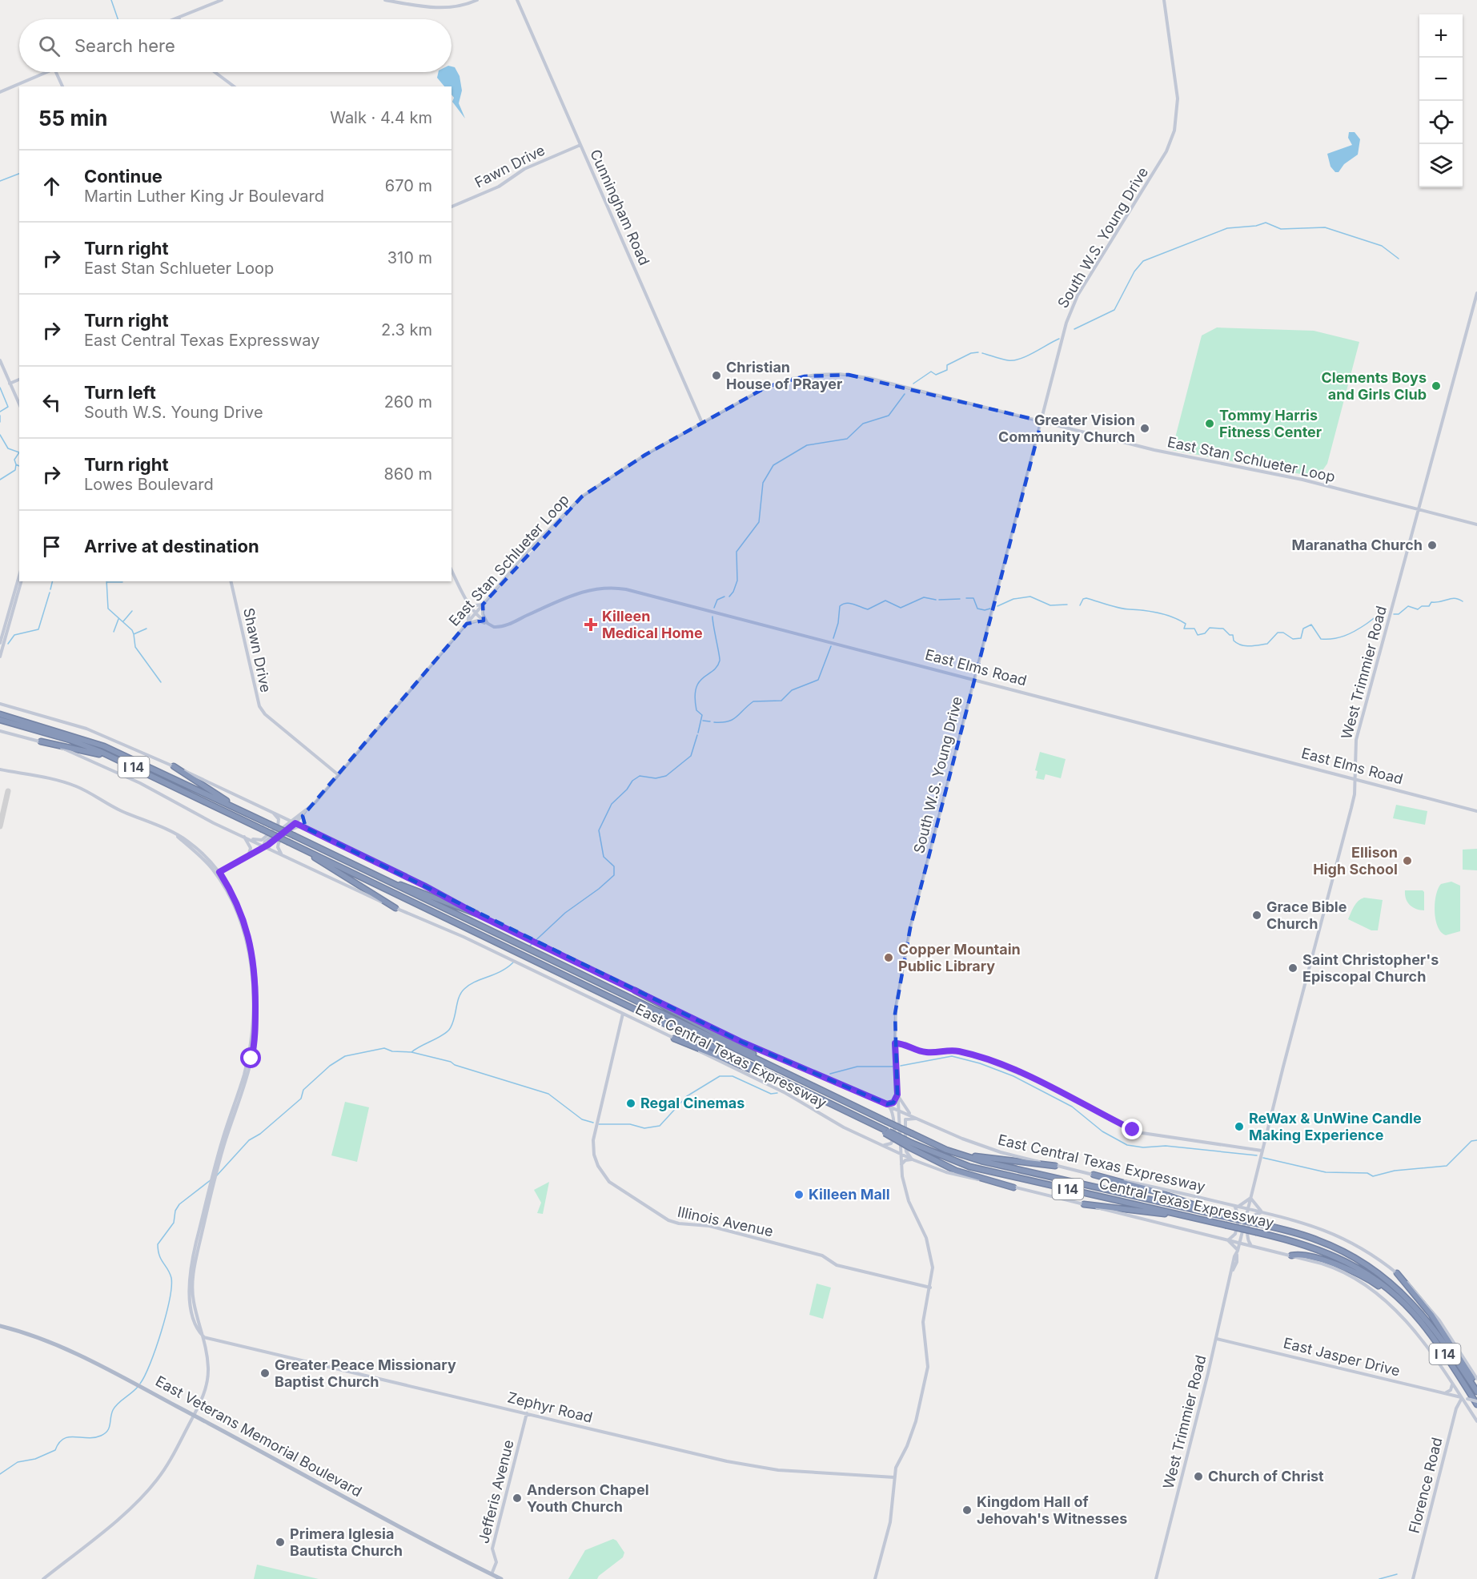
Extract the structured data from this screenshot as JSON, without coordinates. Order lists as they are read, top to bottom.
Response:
{
  "streets": {
    "highway": ["I 14", "Central Texas Expressway"],
    "main road": [
      "Fawn Drive",
      "Cunningham Road",
      "South W.S. Young Drive",
      "East Stan Schlueter Loop",
      "Shawn Drive",
      "East Elms Road",
      "West Trimmier Road",
      "East Central Texas Expressway",
      "Illinois Avenue",
      "East Jasper Drive",
      "Zephyr Road",
      "East Veterans Memorial Boulevard",
      "Florence Road",
      "Jefferis Avenue"
    ]
  },
  "crossings": [
    ["Fawn Drive", "Cunningham Road"],
    ["Cunningham Road", "East Stan Schlueter Loop"],
    ["South W.S. Young Drive", "East Stan Schlueter Loop"],
    ["South W.S. Young Drive", "East Elms Road"],
    ["South W.S. Young Drive", "East Central Texas Expressway"],
    ["South W.S. Young Drive", "Illinois Avenue"],
    ["South W.S. Young Drive", "Zephyr Road"],
    ["East Stan Schlueter Loop", "Shawn Drive"],
    ["East Stan Schlueter Loop", "East Elms Road"],
    ["East Stan Schlueter Loop", "West Trimmier Road"],
    ["East Stan Schlueter Loop", "East Central Texas Expressway"],
    ["East Elms Road", "West Trimmier Road"],
    ["West Trimmier Road", "East Central Texas Expressway"],
    ["West Trimmier Road", "East Jasper Drive"],
    ["East Central Texas Expressway", "Illinois Avenue"],
    ["East Central Texas Expressway", "East Jasper Drive"],
    ["East Central Texas Expressway", "Florence Road"],
    ["Central Texas Expressway", "East Jasper Drive"],
    ["East Jasper Drive", "Florence Road"],
    ["Zephyr Road", "Jefferis Avenue"],
    ["East Veterans Memorial Boulevard", "Jefferis Avenue"]
  ],
  "places": {
    "other": [
      "Christian House of PRayer",
      "Clements Boys and Girls Club",
      "Tommy Harris Fitness Center",
      "Greater Vision Community Church",
      "Maranatha Church",
      "Ellison High School",
      "Grace Bible Church",
      "Copper Mountain Public Library",
      "Saint Christopher's Episcopal Church",
      "Regal Cinemas",
      "ReWax & UnWine Candle Making Experience",
      "Killeen Mall",
      "Greater Peace Missionary Baptist Church",
      "Church of Christ",
      "Anderson Chapel Youth Church",
      "Kingdom Hall of Jehovah's Witnesses",
      "Primera Iglesia Bautista Church"
    ],
    "health": ["Killeen Medical Home"]
  },
  "page": {
    "map_buttons": ["+", "−"],
    "search": "Search here",
    "heading": ["55 min", "Walk · 4.4 km"],
    "list": [
      ["Continue", "Martin Luther King Jr Boulevard", "670 m"],
      ["Turn right", "East Stan Schlueter Loop", "310 m"],
      ["Turn right", "East Central Texas Expressway", "2.3 km"],
      ["Turn left", "South W.S. Young Drive", "260 m"],
      ["Turn right", "Lowes Boulevard", "860 m"],
      "Arrive at destination"
    ]
  }
}
